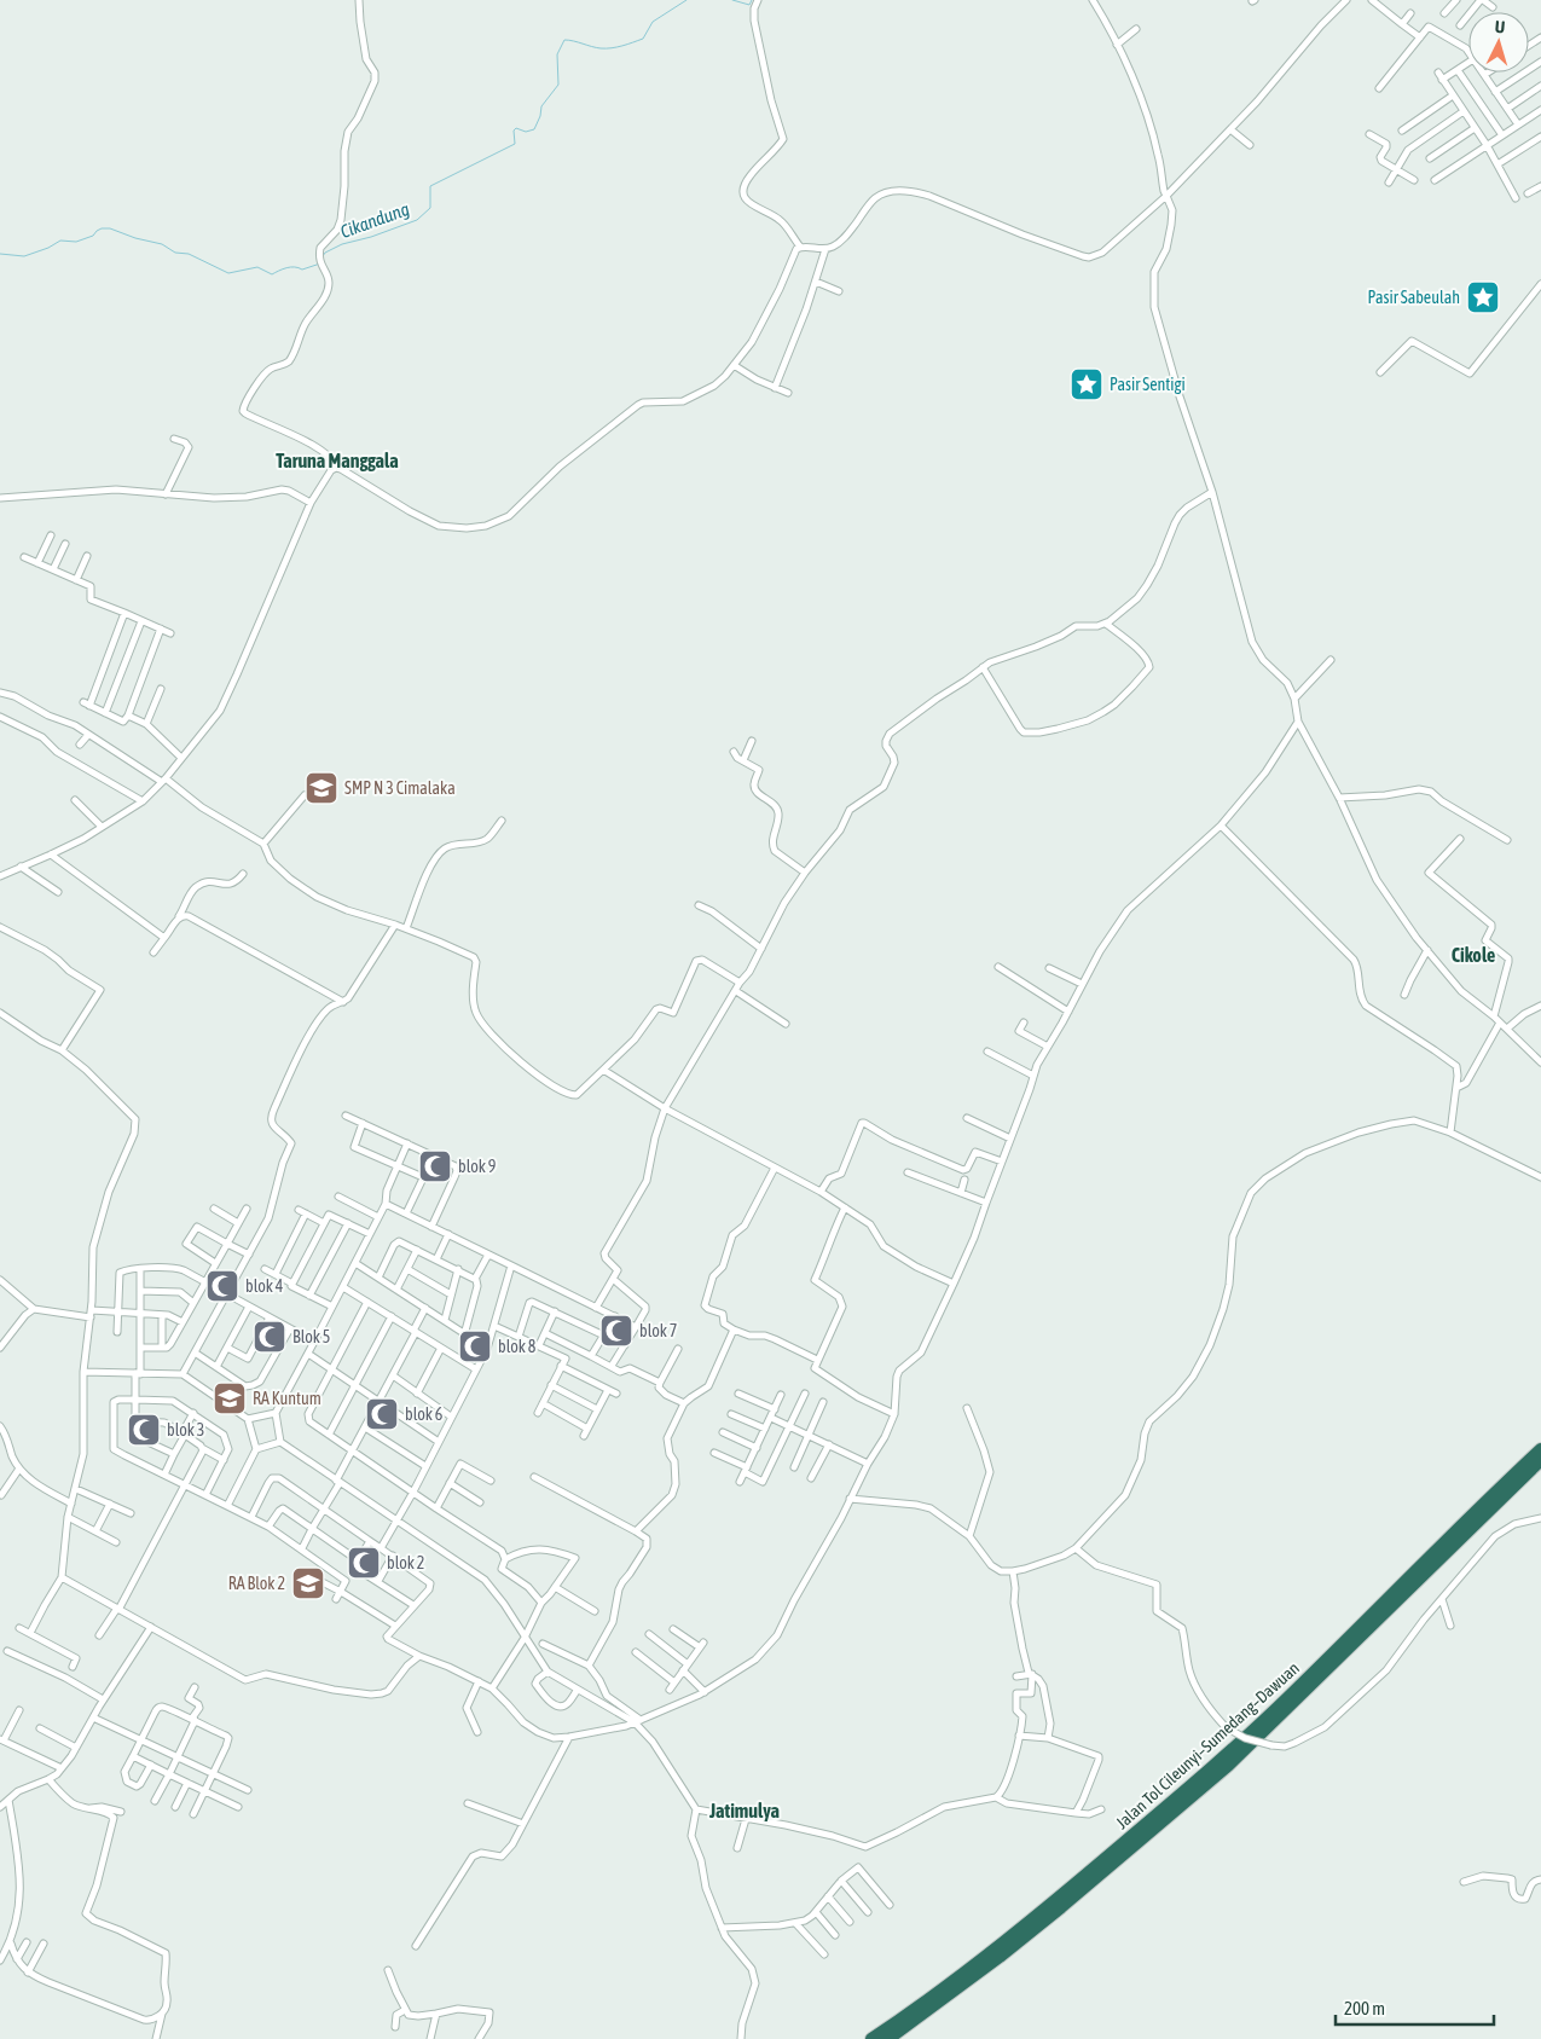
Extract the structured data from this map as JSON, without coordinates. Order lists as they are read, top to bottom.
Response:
{
  "streets": {
    "highway": ["Jalan Tol Cileunyi–Sumedang–Dawuan"]
  },
  "districts": ["Taruna Manggala", "Cikole", "Jatimulya"],
  "water": ["Cikandung"],
  "places": {
    "place": ["Pasir Sabeulah", "Pasir Sentigi"],
    "school or university": ["SMP N 3 Cimalaka", "RA Kuntum", "RA Blok 2"],
    "mosque": [
      "blok 9",
      "blok 4",
      "blok 7",
      "Blok 5",
      "blok 8",
      "blok 6",
      "blok 3",
      "blok 2"
    ]
  },
  "scale_bar": "200 m",
  "north": "top"
}
